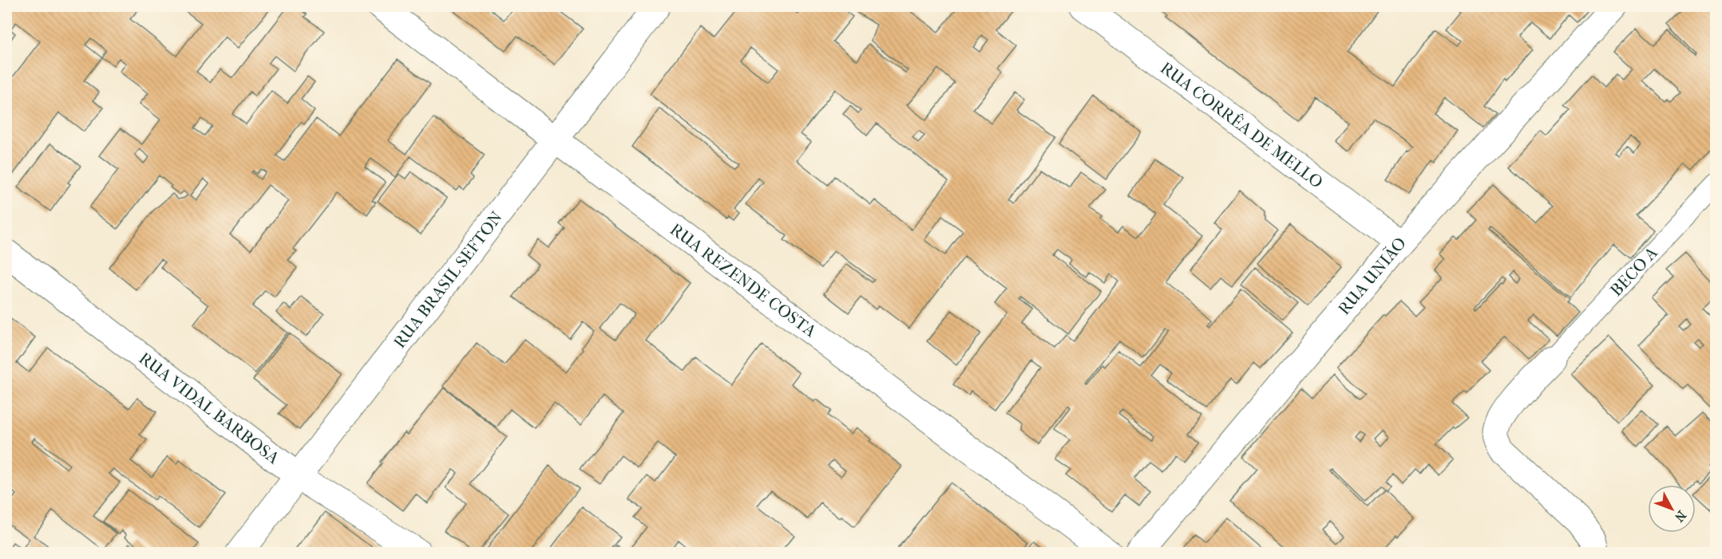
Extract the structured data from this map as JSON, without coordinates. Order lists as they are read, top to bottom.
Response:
{
  "streets": {
    "street": [
      "RUA CORRÊA DE MELLO",
      "RUA UNIÃO",
      "RUA BRASIL SEFTON",
      "RUA REZENDE COSTA",
      "RUA VIDAL BARBOSA"
    ],
    "lane": ["BECO A"]
  },
  "crossings": [
    ["RUA CORRÊA DE MELLO", "RUA UNIÃO"],
    ["RUA BRASIL SEFTON", "RUA REZENDE COSTA"],
    ["RUA BRASIL SEFTON", "RUA VIDAL BARBOSA"]
  ],
  "north": "bottom right"
}
